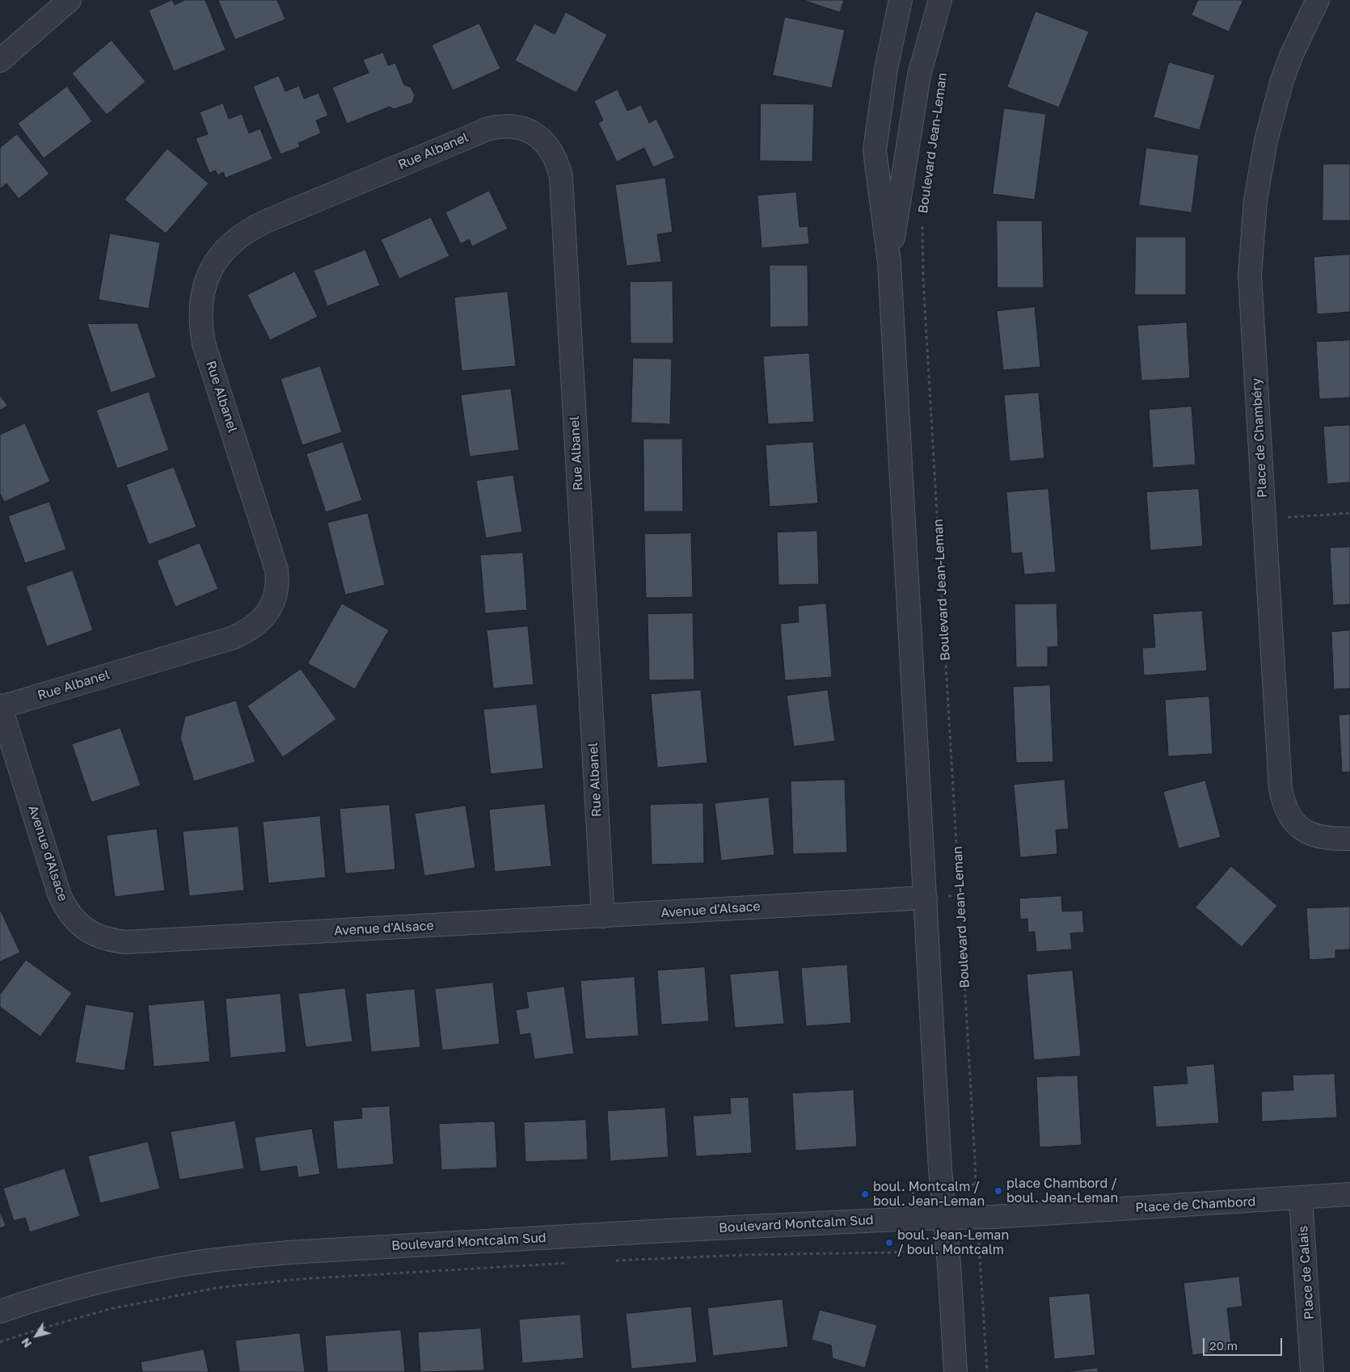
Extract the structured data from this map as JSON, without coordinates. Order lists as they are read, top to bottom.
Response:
{
  "streets": {
    "street": [
      "Boulevard Jean-Leman",
      "Rue Albanel",
      "Place de Chambéry",
      "Avenue d'Alsace",
      "Place de Chambord",
      "Boulevard Montcalm Sud",
      "Place de Calais"
    ]
  },
  "crossings": [
    ["Boulevard Jean-Leman", "Avenue d'Alsace"],
    ["Boulevard Jean-Leman", "Place de Chambord"],
    ["Boulevard Jean-Leman", "Boulevard Montcalm Sud"],
    ["Rue Albanel", "Avenue d'Alsace"],
    ["Place de Chambord", "Boulevard Montcalm Sud"],
    ["Place de Chambord", "Place de Calais"]
  ],
  "places": ["place Chambord / boul. Jean-Leman", "boul. Montcalm / boul. Jean-Leman", "boul. Jean-Leman / boul. Montcalm"],
  "scale_bar": "20 m",
  "north": "bottom left"
}
